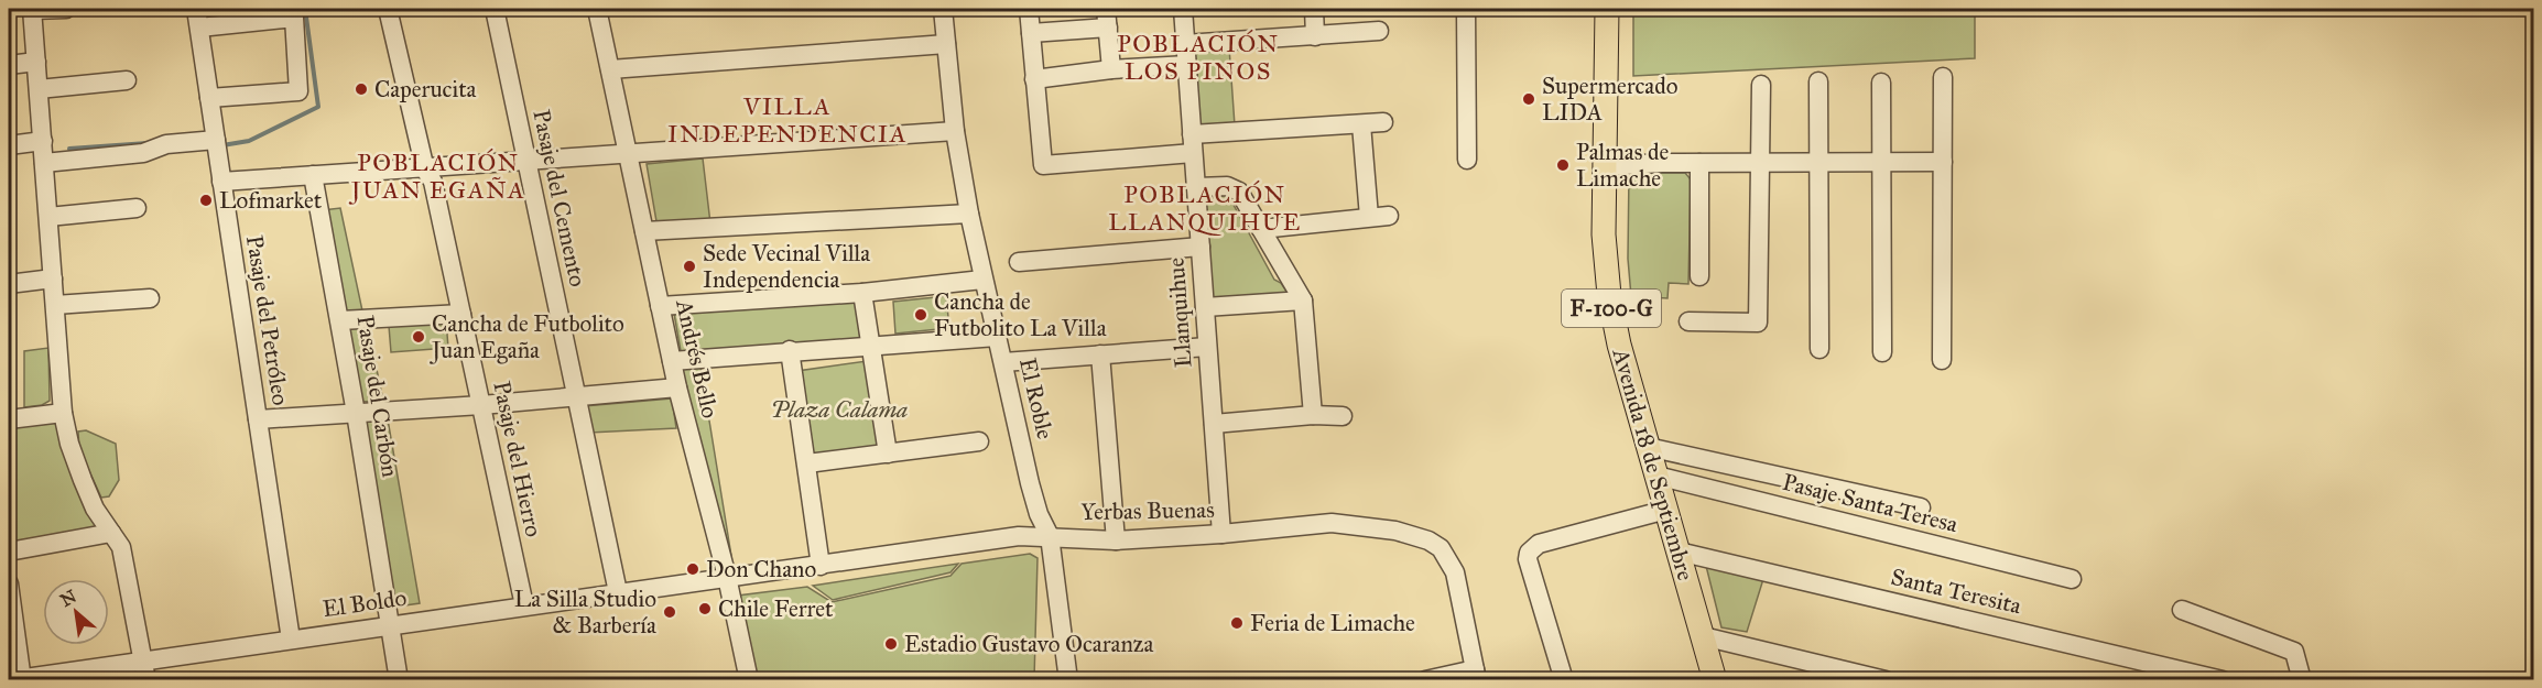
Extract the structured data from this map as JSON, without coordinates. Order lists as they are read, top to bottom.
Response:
{
  "streets": {
    "main road": ["F-100-G", "Avenida 18 de Septiembre"],
    "street": [
      "Pasaje del Cemento",
      "Llanquihue",
      "Pasaje del Petróleo",
      "Andrés Bello",
      "Pasaje del Carbón",
      "El Roble",
      "Pasaje del Hierro",
      "Pasaje Santa Teresa",
      "Yerbas Buenas",
      "Santa Teresita",
      "El Boldo"
    ]
  },
  "crossings": [
    ["Pasaje del Cemento", "El Boldo"],
    ["Llanquihue", "Yerbas Buenas"],
    ["Pasaje del Petróleo", "El Boldo"],
    ["Andrés Bello", "Yerbas Buenas"],
    ["Andrés Bello", "El Boldo"],
    ["Pasaje del Carbón", "El Boldo"],
    ["El Roble", "Yerbas Buenas"],
    ["Pasaje del Hierro", "El Boldo"],
    ["Avenida 18 de Septiembre", "Pasaje Santa Teresa"],
    ["Avenida 18 de Septiembre", "Santa Teresita"],
    ["Yerbas Buenas", "El Boldo"]
  ],
  "districts": [
    "POBLACIÓN LOS PINOS",
    "VILLA INDEPENDENCIA",
    "POBLACIÓN JUAN EGAÑA",
    "POBLACIÓN LLANQUIHUE"
  ],
  "parks": ["Plaza Calama"],
  "places": [
    "Caperucita",
    "Supermercado LIDA",
    "Palmas de Limache",
    "Lofmarket",
    "Sede Vecinal Villa Independencia",
    "Cancha de Futbolito La Villa",
    "Cancha de Futbolito Juan Egaña",
    "Don Chano",
    "Chile Ferret",
    "La Silla Studio & Barbería",
    "Feria de Limache",
    "Estadio Gustavo Ocaranza"
  ],
  "north": "top left"
}
